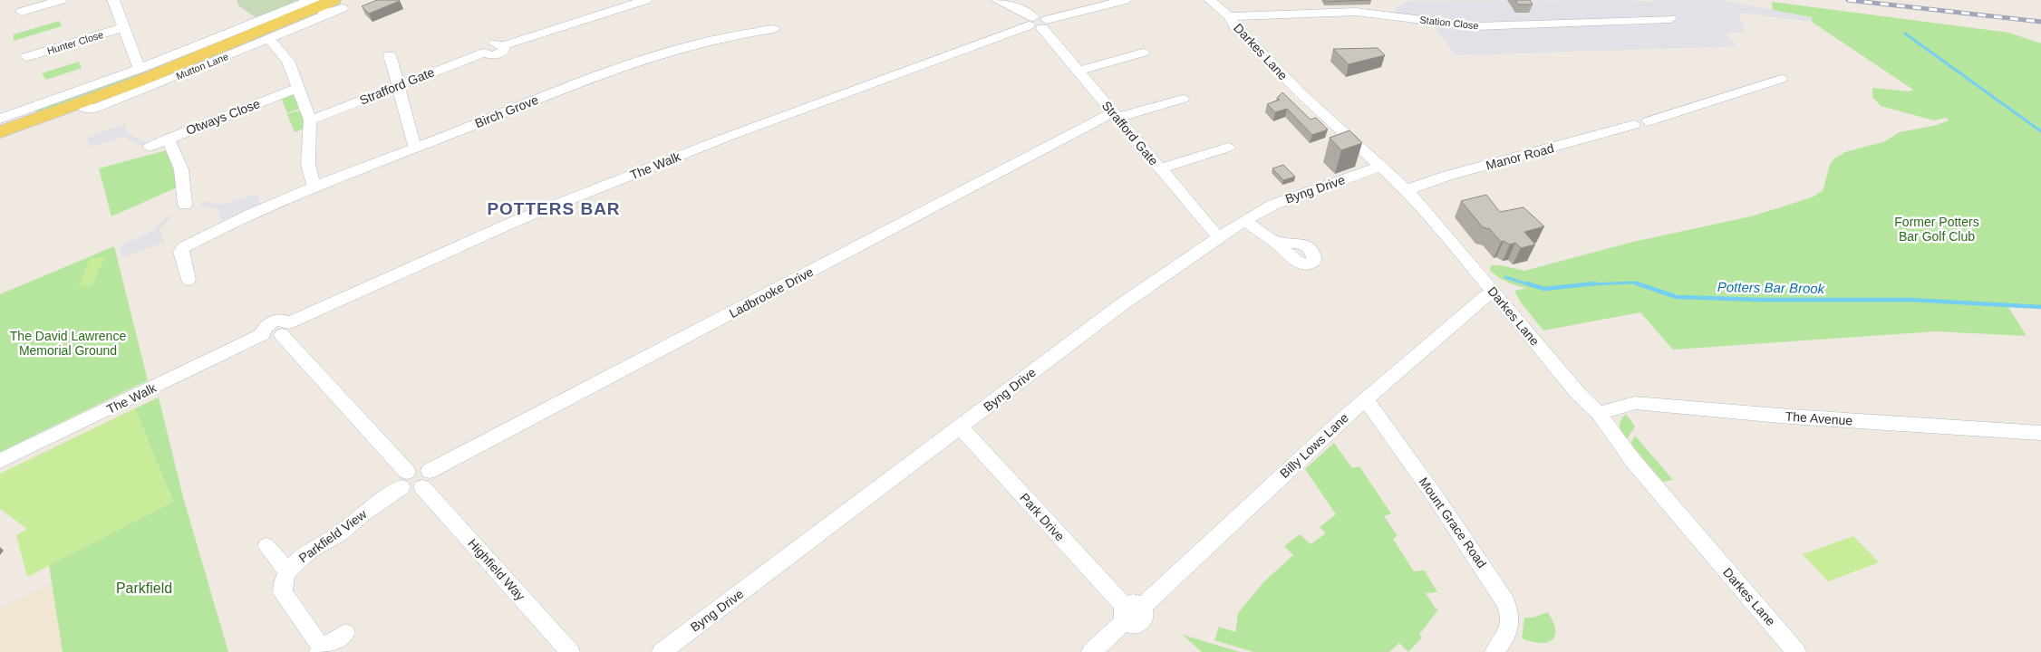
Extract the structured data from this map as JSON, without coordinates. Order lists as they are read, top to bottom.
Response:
{
  "streets": {
    "main road": ["Mutton Lane"],
    "street": [
      "Station Close",
      "Hunter Close",
      "Darkes Lane",
      "Strafford Gate",
      "Birch Grove",
      "Otways Close",
      "Manor Road",
      "The Walk",
      "Byng Drive",
      "Ladbrooke Drive",
      "The Avenue",
      "Billy Lows Lane",
      "Park Drive",
      "Mount Grace Road",
      "Parkfield View",
      "Highfield Way"
    ]
  },
  "crossings": [
    ["Station Close", "Darkes Lane"],
    ["Darkes Lane", "Manor Road"],
    ["Darkes Lane", "Byng Drive"],
    ["Darkes Lane", "The Avenue"],
    ["Darkes Lane", "Billy Lows Lane"],
    ["Strafford Gate", "The Walk"],
    ["Strafford Gate", "Byng Drive"],
    ["Strafford Gate", "Ladbrooke Drive"],
    ["Byng Drive", "Park Drive"],
    ["Ladbrooke Drive", "Highfield Way"],
    ["Billy Lows Lane", "Park Drive"],
    ["Billy Lows Lane", "Mount Grace Road"]
  ],
  "districts": ["POTTERS BAR"],
  "water": ["Potters Bar Brook"],
  "parks": ["Former Potters Bar Golf Club", "The David Lawrence Memorial Ground", "Parkfield"]
}
